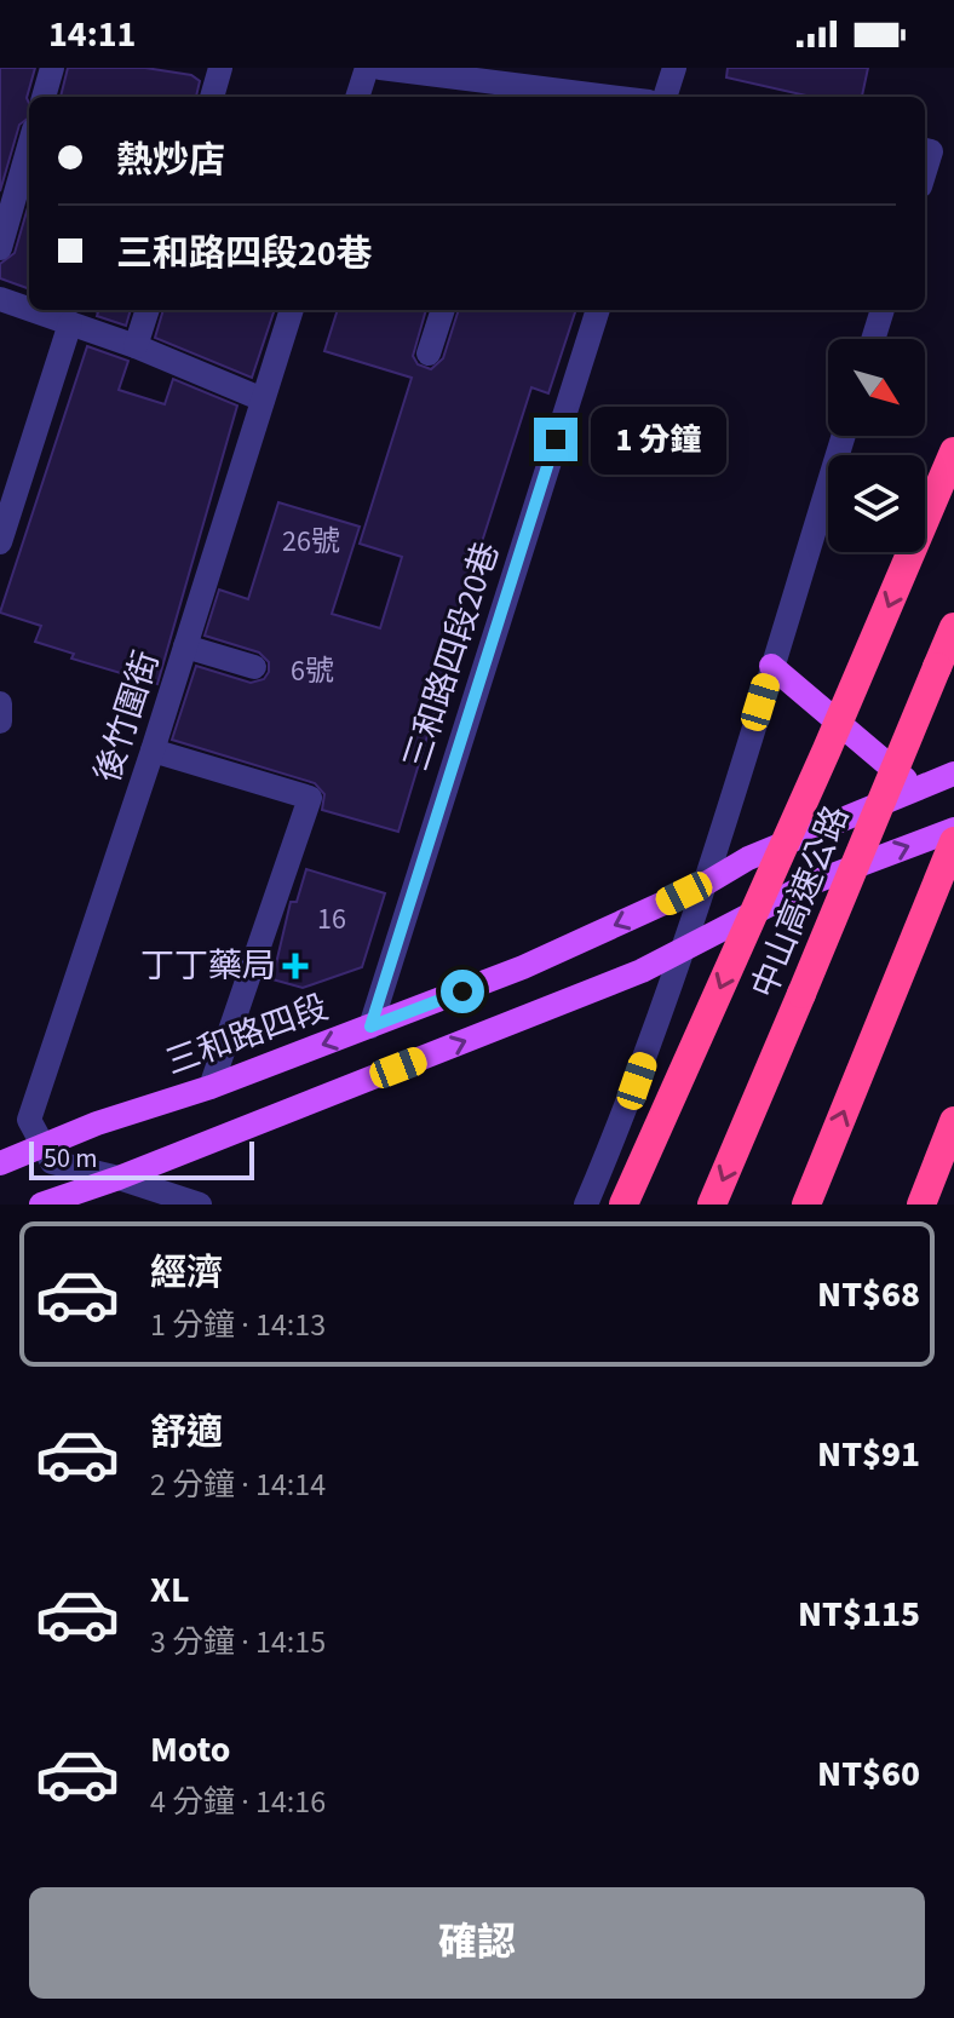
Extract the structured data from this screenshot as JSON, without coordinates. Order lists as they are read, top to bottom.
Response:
{
  "streets": {
    "highway": ["中山高速公路"],
    "main road": ["三和路四段"],
    "street": ["三和路四段20巷", "後竹圍街"]
  },
  "crossings": [
    ["三和路四段20巷", "三和路四段"],
    ["後竹圍街", "三和路四段"]
  ],
  "places": {
    "health": ["丁丁藥局"]
  },
  "house_numbers": ["26號", "6號", "16"],
  "scale_bar": "50 m",
  "north": "bottom right",
  "page": {
    "status": "14:11",
    "banner": ["熱炒店", "三和路四段20巷"],
    "bubble": "1 分鐘",
    "scale": "50 m",
    "list": [
      {
        "name": "經濟",
        "note": "1 分鐘 · 14:13",
        "value": "NT$68"
      },
      {
        "name": "舒適",
        "note": "2 分鐘 · 14:14",
        "value": "NT$91"
      },
      {
        "name": "XL",
        "note": "3 分鐘 · 14:15",
        "value": "NT$115"
      },
      {
        "name": "Moto",
        "note": "4 分鐘 · 14:16",
        "value": "NT$60"
      }
    ],
    "buttons": "確認"
  }
}
